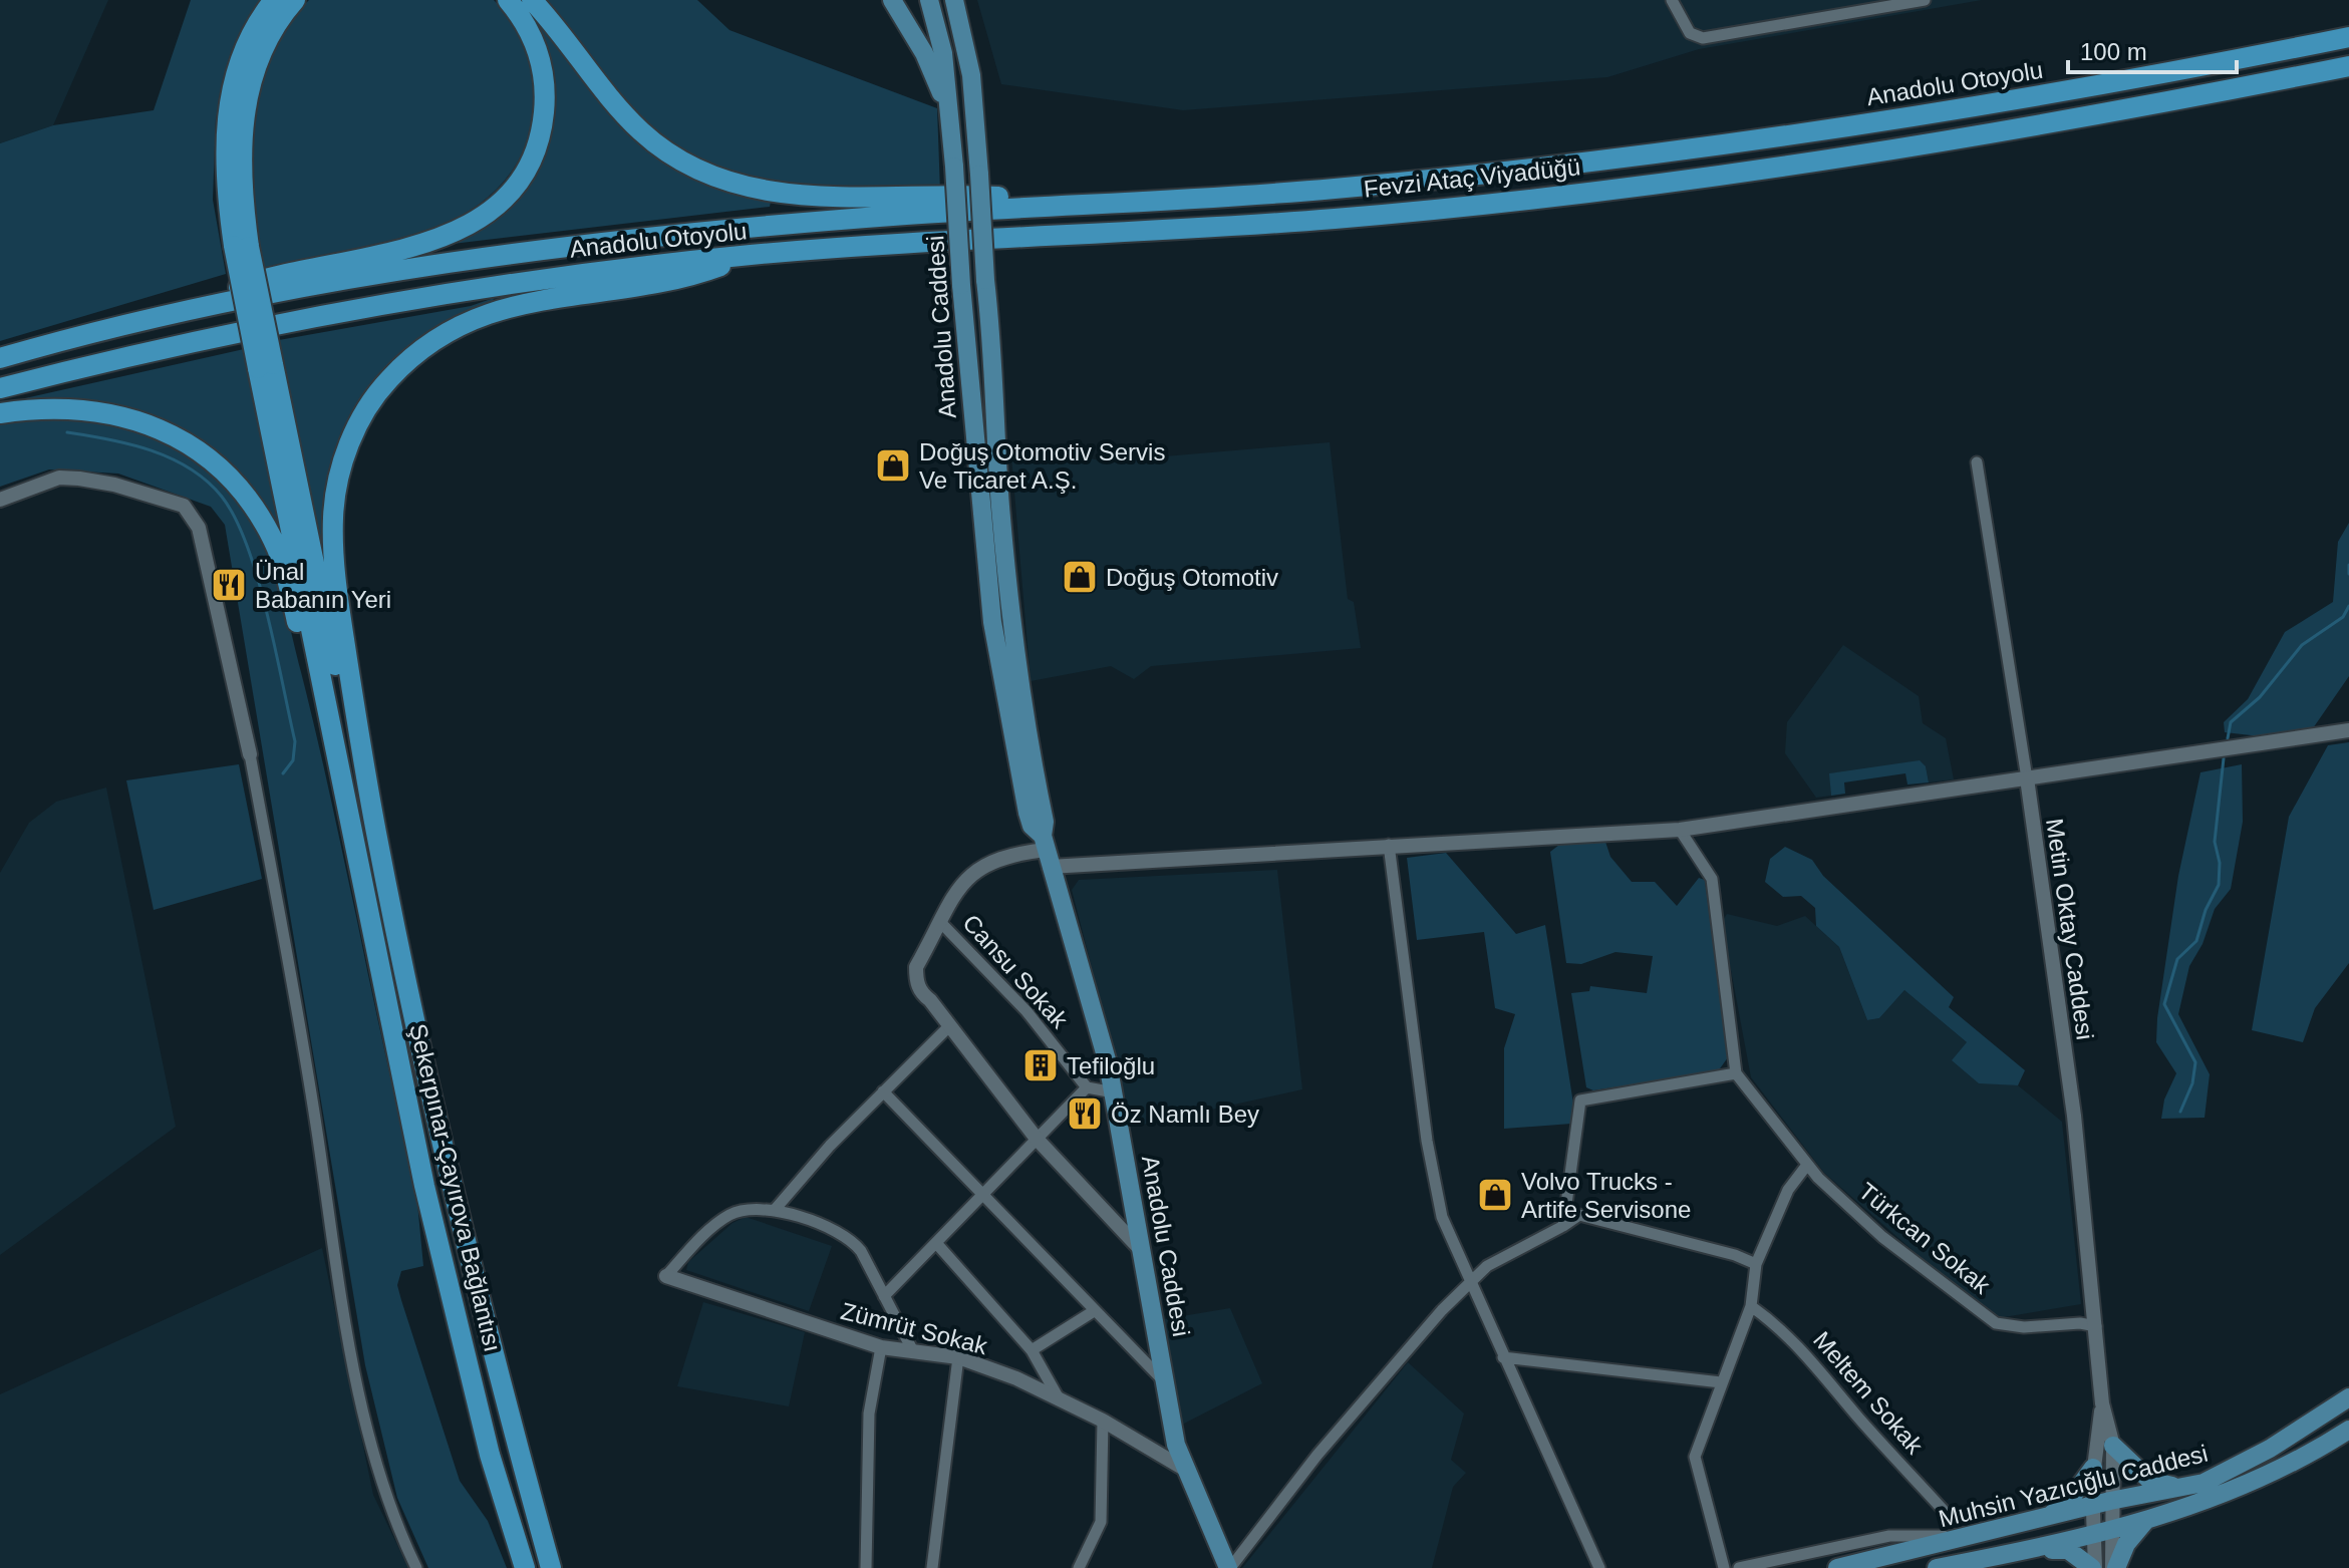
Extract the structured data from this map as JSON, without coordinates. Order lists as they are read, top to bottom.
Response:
{
  "streets": {
    "highway": ["Anadolu Otoyolu", "Fevzi Ataç Viyadüğü", "Şekerpınar-Çayırova Bağlantısı"],
    "main road": ["Anadolu Caddesi", "Muhsin Yazıcığlu Caddesi"],
    "street": [
      "Metin Oktay Caddesi",
      "Cansu Sokak",
      "Türkcan Sokak",
      "Zümrüt Sokak",
      "Meltem Sokak"
    ]
  },
  "crossings": [
    ["Anadolu Otoyolu", "Fevzi Ataç Viyadüğü"],
    ["Anadolu Caddesi", "Zümrüt Sokak"],
    ["Metin Oktay Caddesi", "Türkcan Sokak"],
    ["Metin Oktay Caddesi", "Muhsin Yazıcığlu Caddesi"]
  ],
  "places": {
    "shop": ["Doğuş Otomotiv Servis Ve Ticaret A.Ş.", "Doğuş Otomotiv", "Volvo Trucks - Artife Servisone"],
    "restaurant": ["Ünal Babanın Yeri", "Öz Namlı Bey"],
    "building": ["Tefiloğlu"]
  },
  "scale_bar": "100 m"
}
